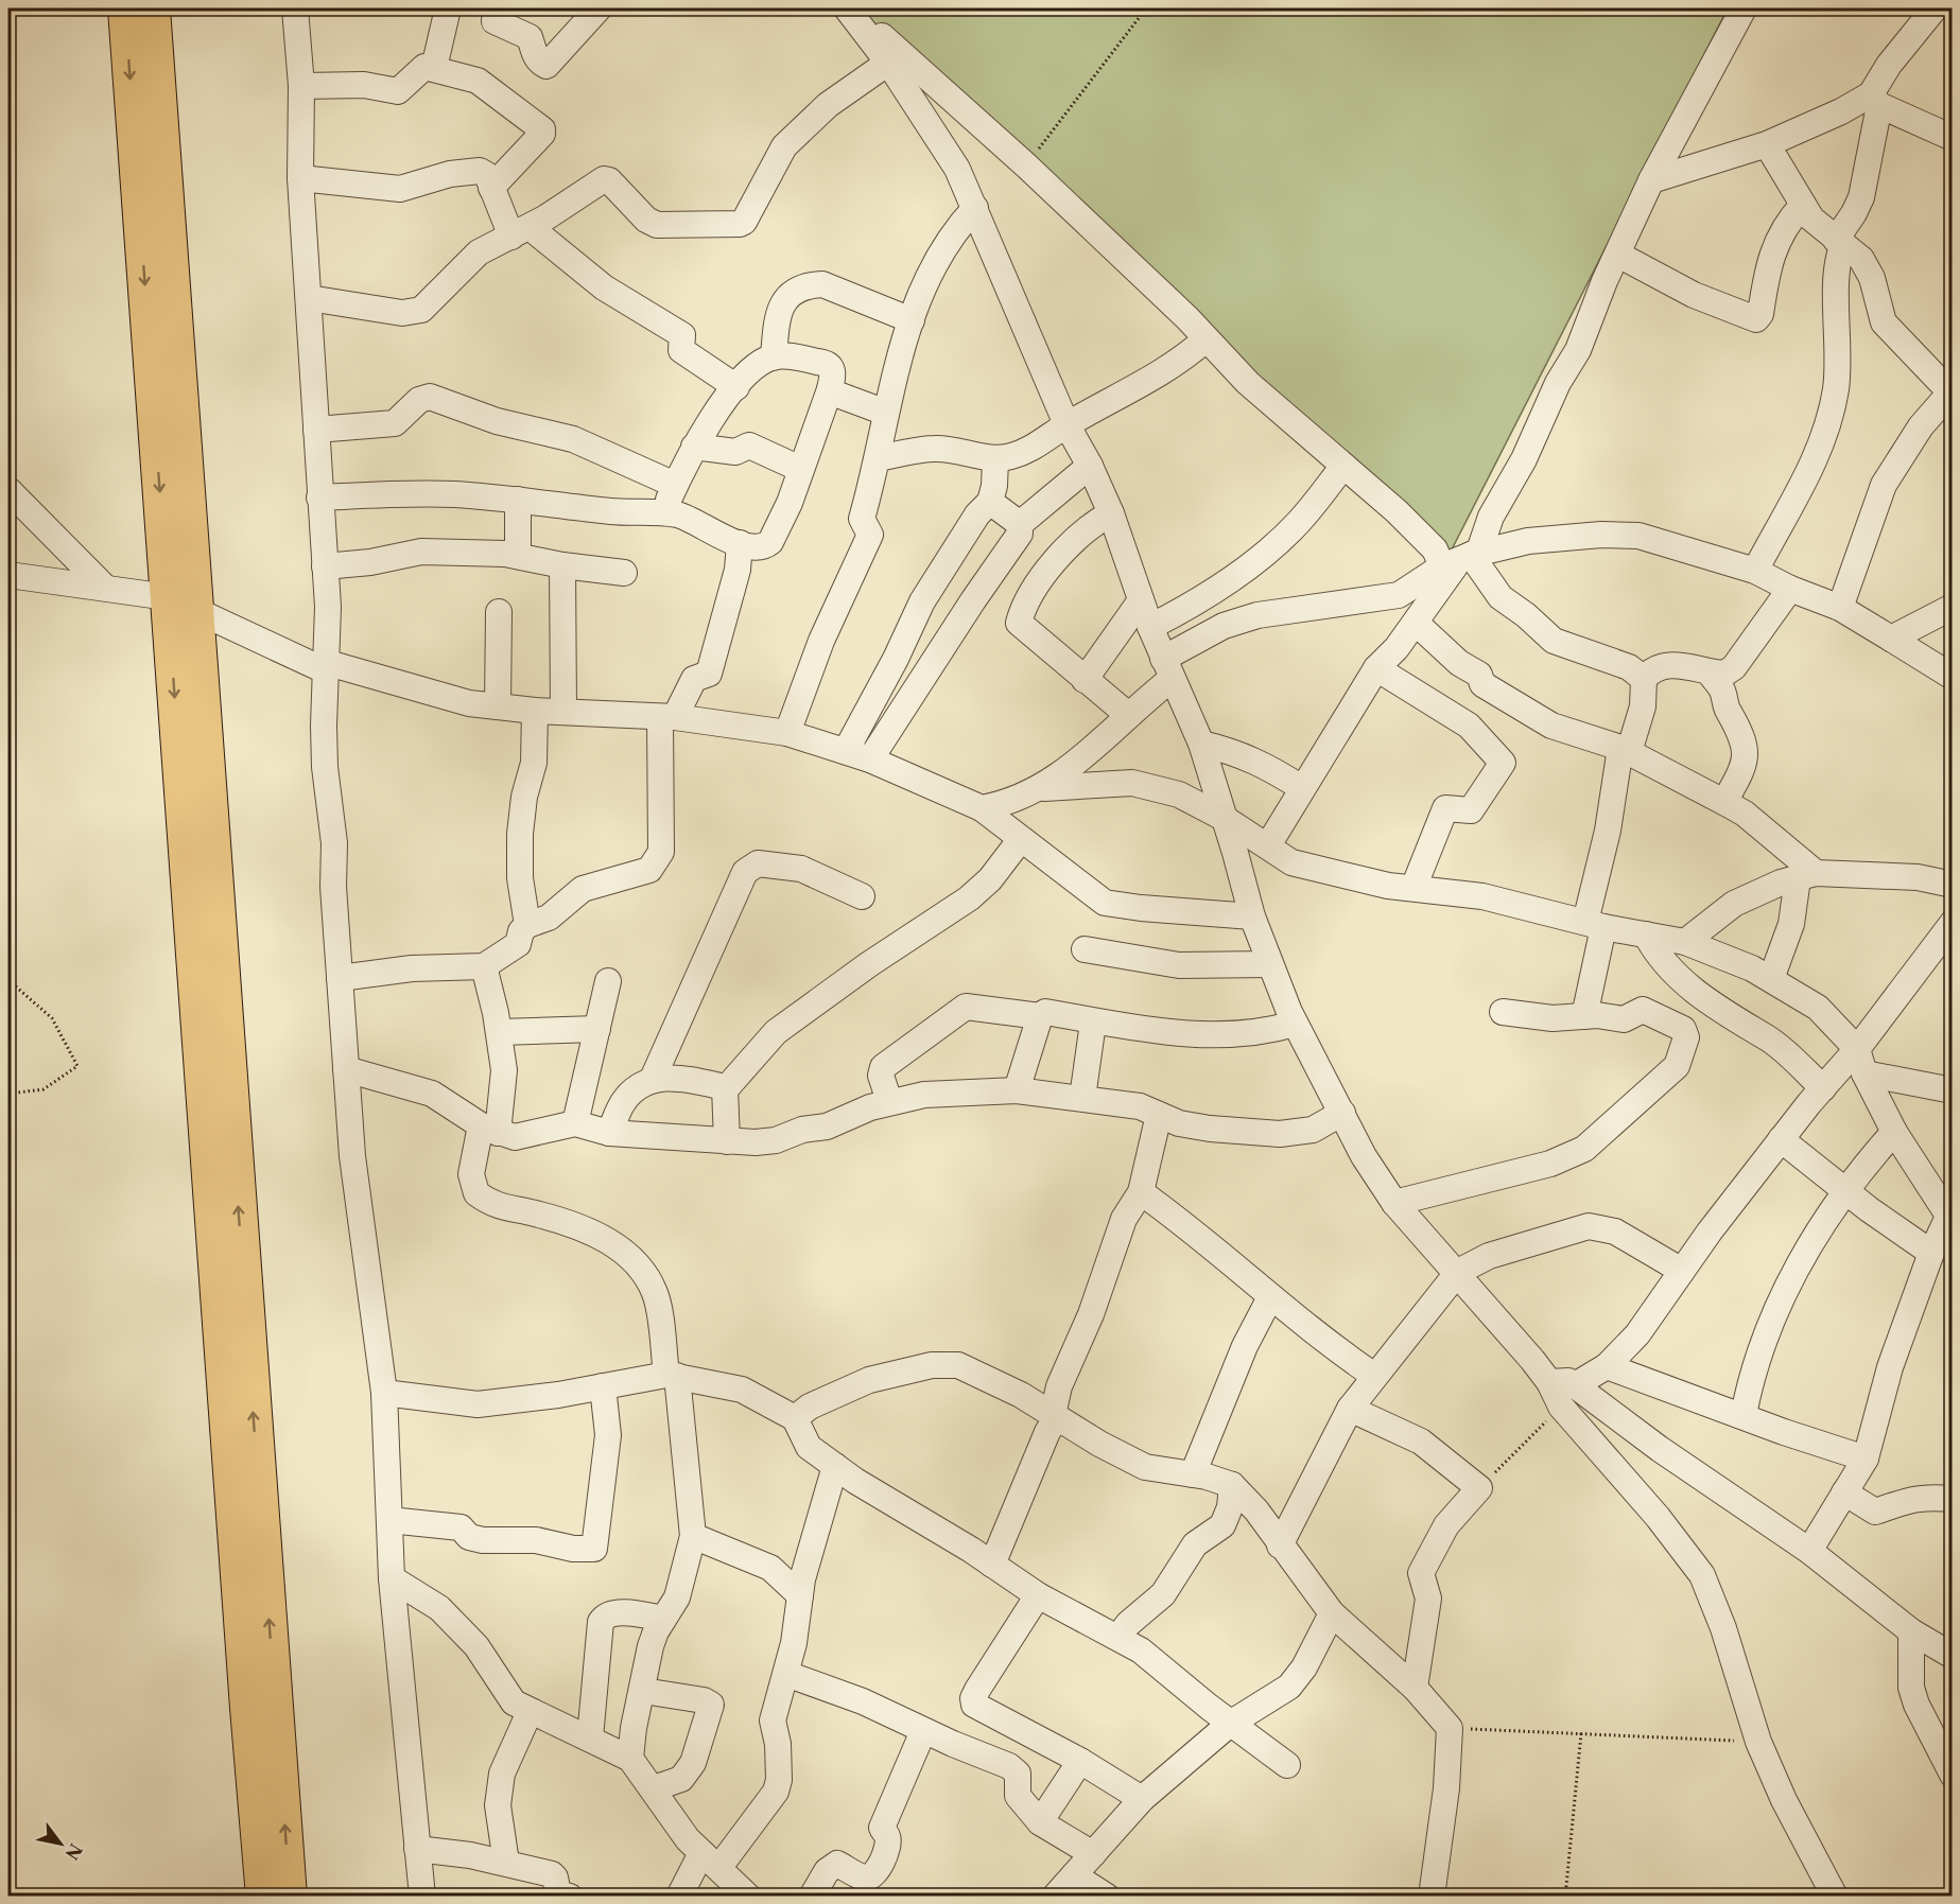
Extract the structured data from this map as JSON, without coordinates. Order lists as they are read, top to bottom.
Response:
{
  "north": "bottom right"
}
